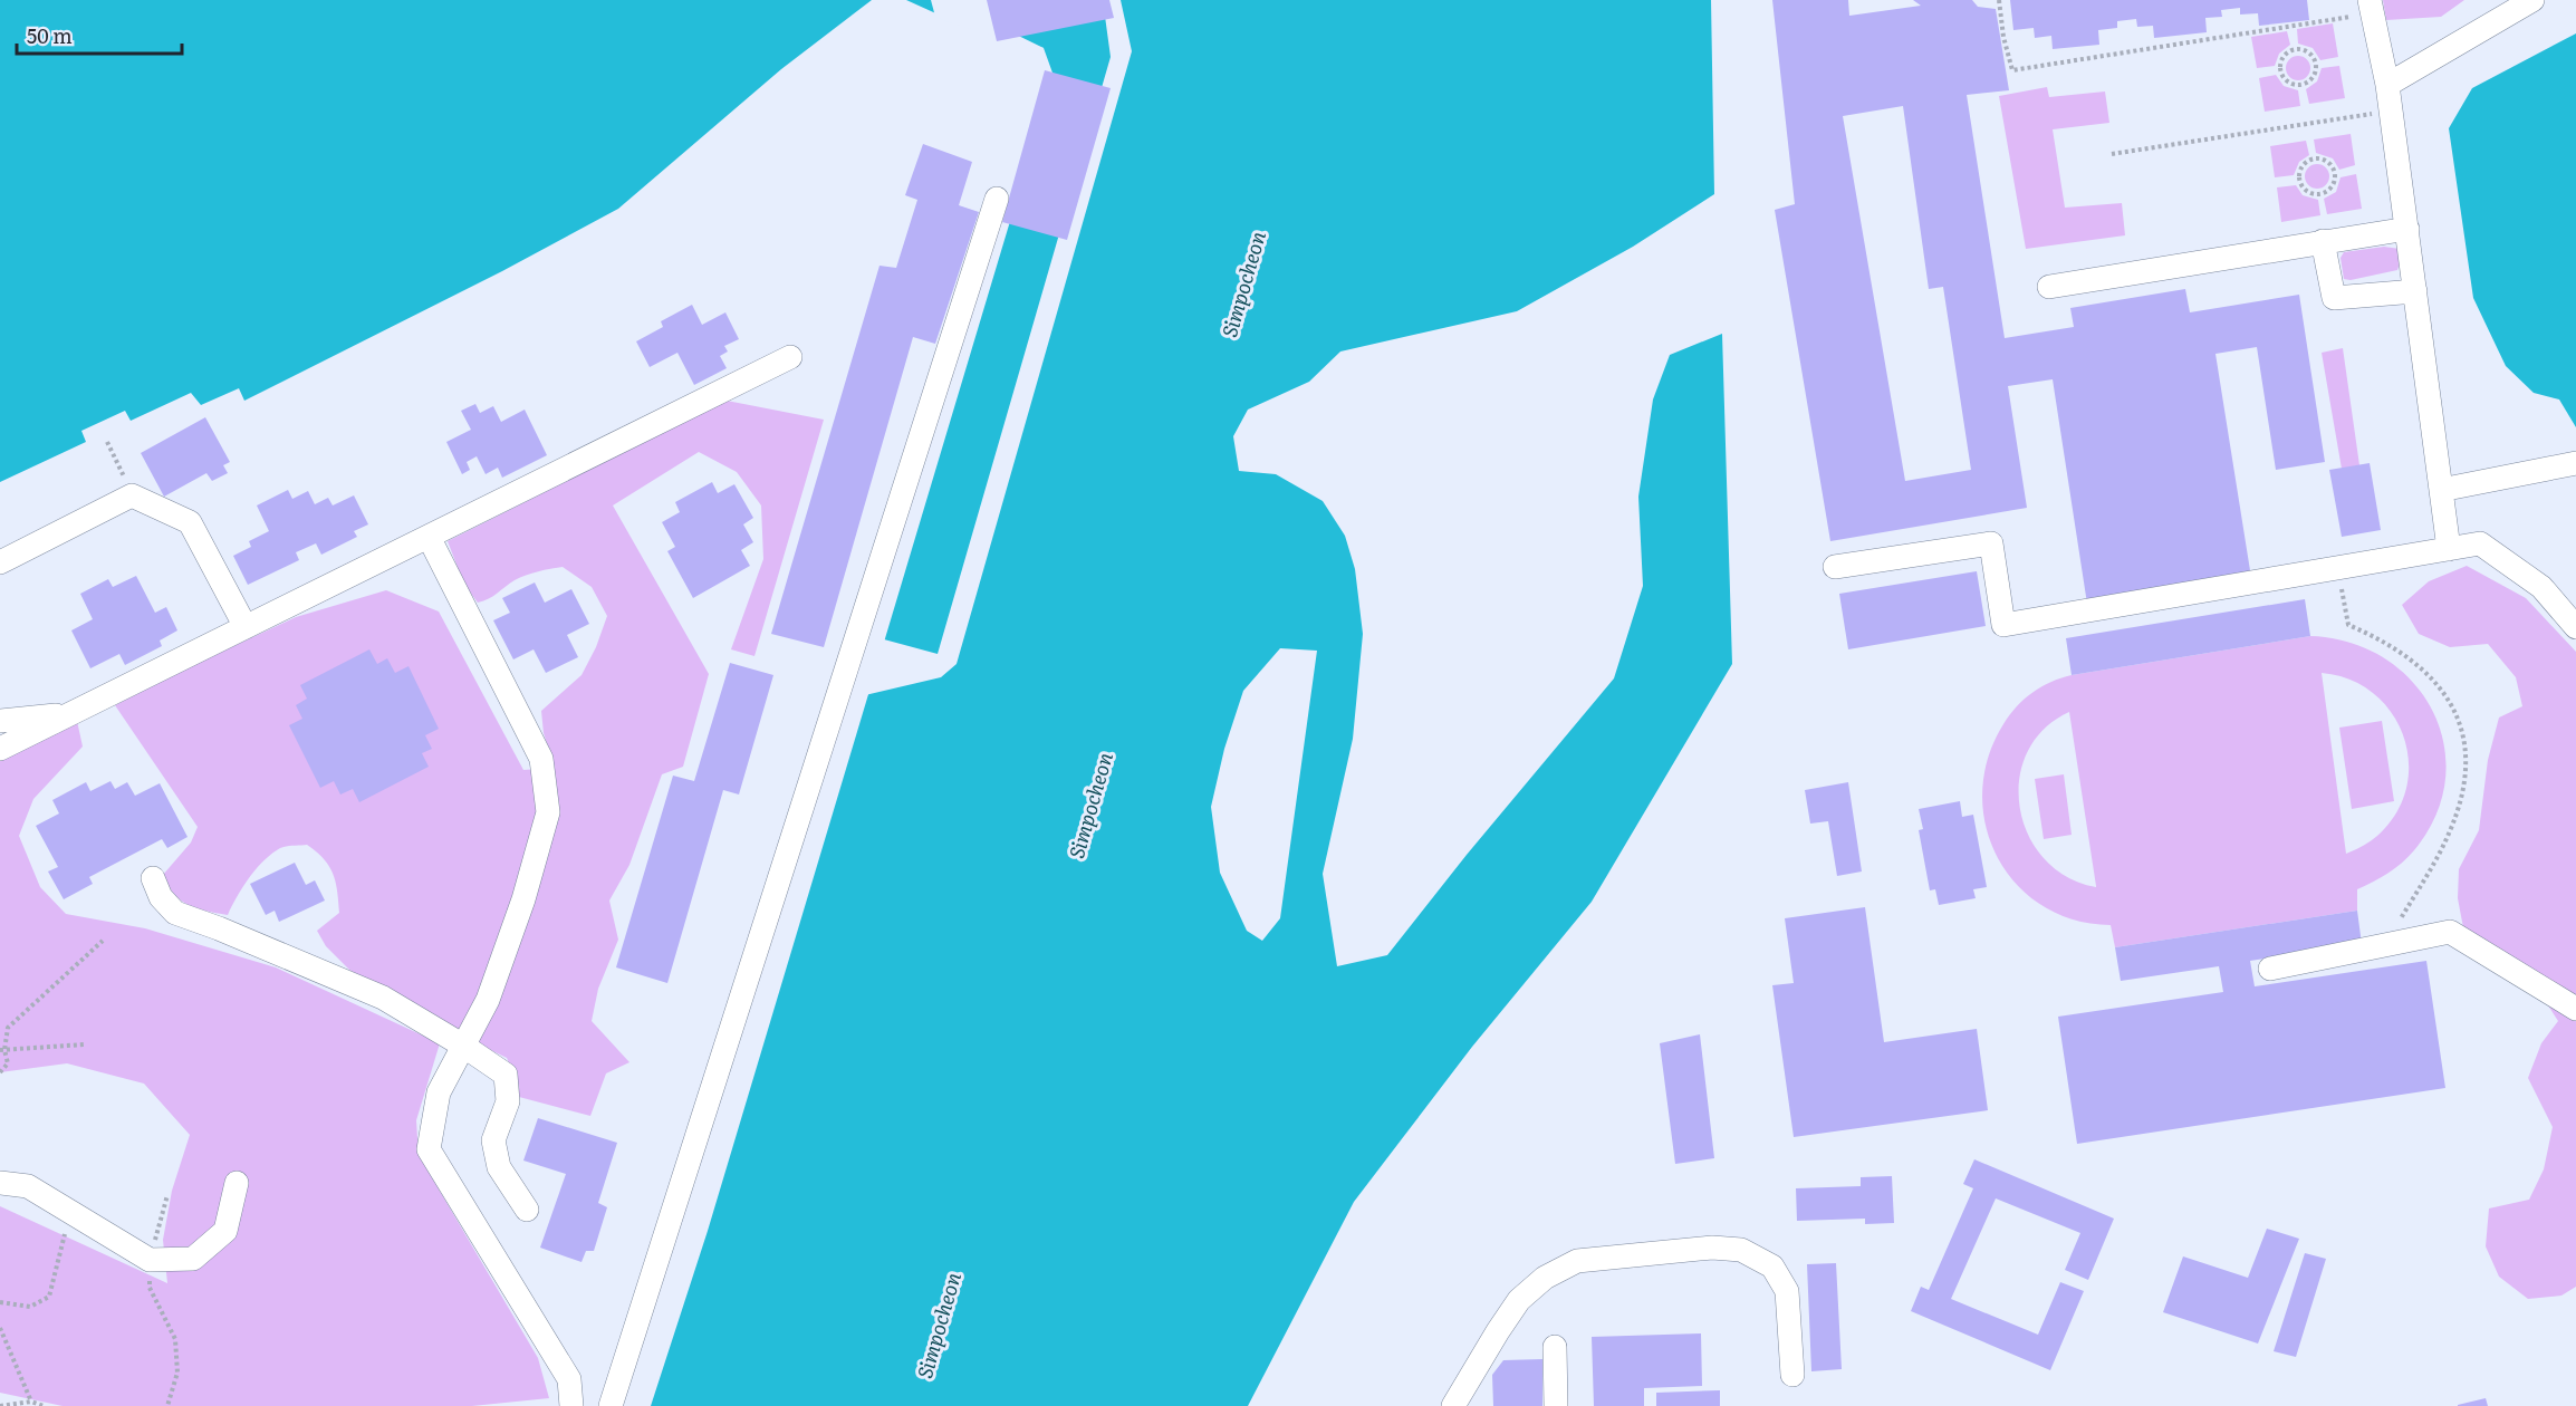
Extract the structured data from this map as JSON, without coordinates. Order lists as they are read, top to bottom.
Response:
{
  "water": ["Simpocheon"],
  "scale_bar": "50 m"
}
